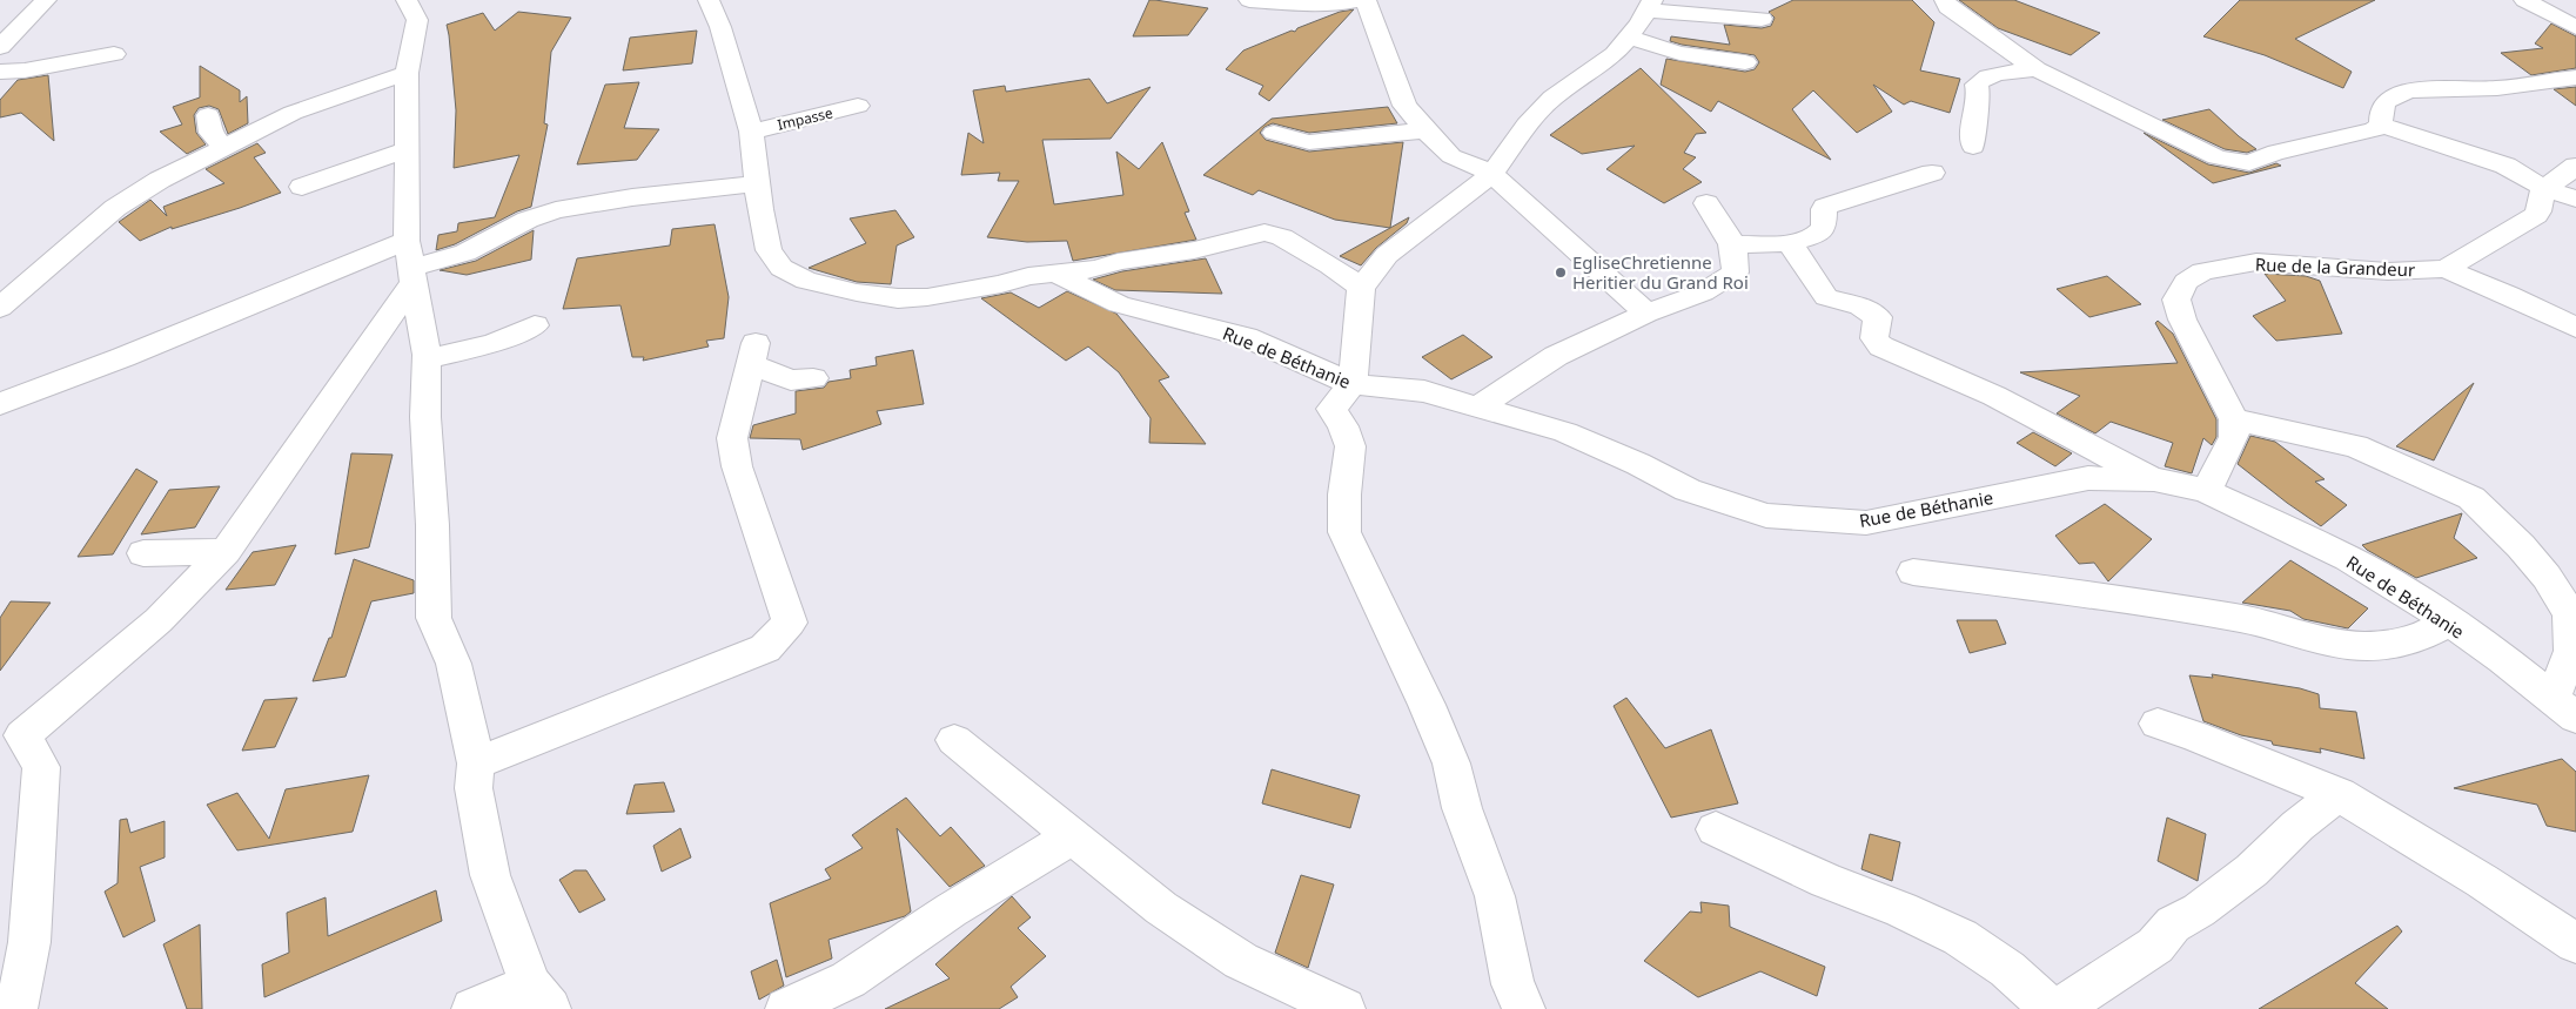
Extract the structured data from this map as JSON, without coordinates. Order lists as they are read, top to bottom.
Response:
{
  "streets": {
    "street": ["Impasse", "Rue de la Grandeur", "Rue de Béthanie"]
  },
  "places": ["EgliseChretienne Heritier du Grand Roi"]
}
